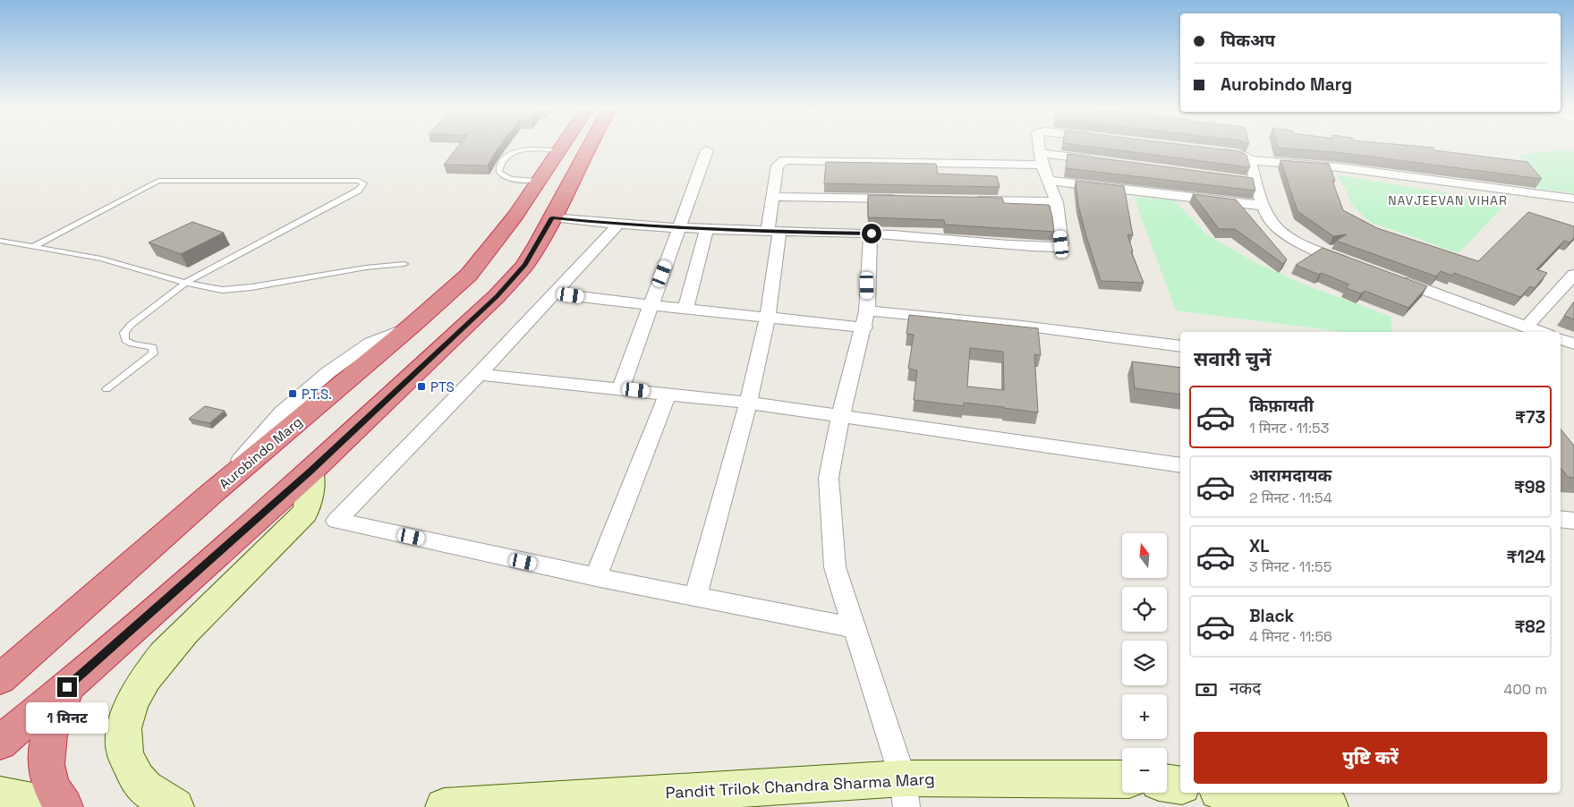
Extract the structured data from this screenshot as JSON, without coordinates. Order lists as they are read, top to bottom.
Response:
{
  "streets": {
    "highway": ["Aurobindo Marg"],
    "main road": ["Pandit Trilok Chandra Sharma Marg"]
  },
  "districts": ["NAVJEEVAN VIHAR"],
  "places": {
    "transit": ["PTS", "P.T.S."]
  },
  "north": "top",
  "page": {
    "banner": ["पिकअप", "Aurobindo Marg"],
    "heading": "सवारी चुनें",
    "list": [
      {
        "name": "किफ़ायती",
        "note": "1 मिनट · 11:53",
        "value": "₹73"
      },
      {
        "name": "आरामदायक",
        "note": "2 मिनट · 11:54",
        "value": "₹98"
      },
      {
        "name": "XL",
        "note": "3 मिनट · 11:55",
        "value": "₹124"
      },
      {
        "name": "Black",
        "note": "4 मिनट · 11:56",
        "value": "₹82"
      }
    ],
    "map_buttons": ["+", "−"],
    "pay": ["नकद", "400 m"],
    "bubble": "1 मिनट",
    "buttons": "पुष्टि करें"
  }
}
